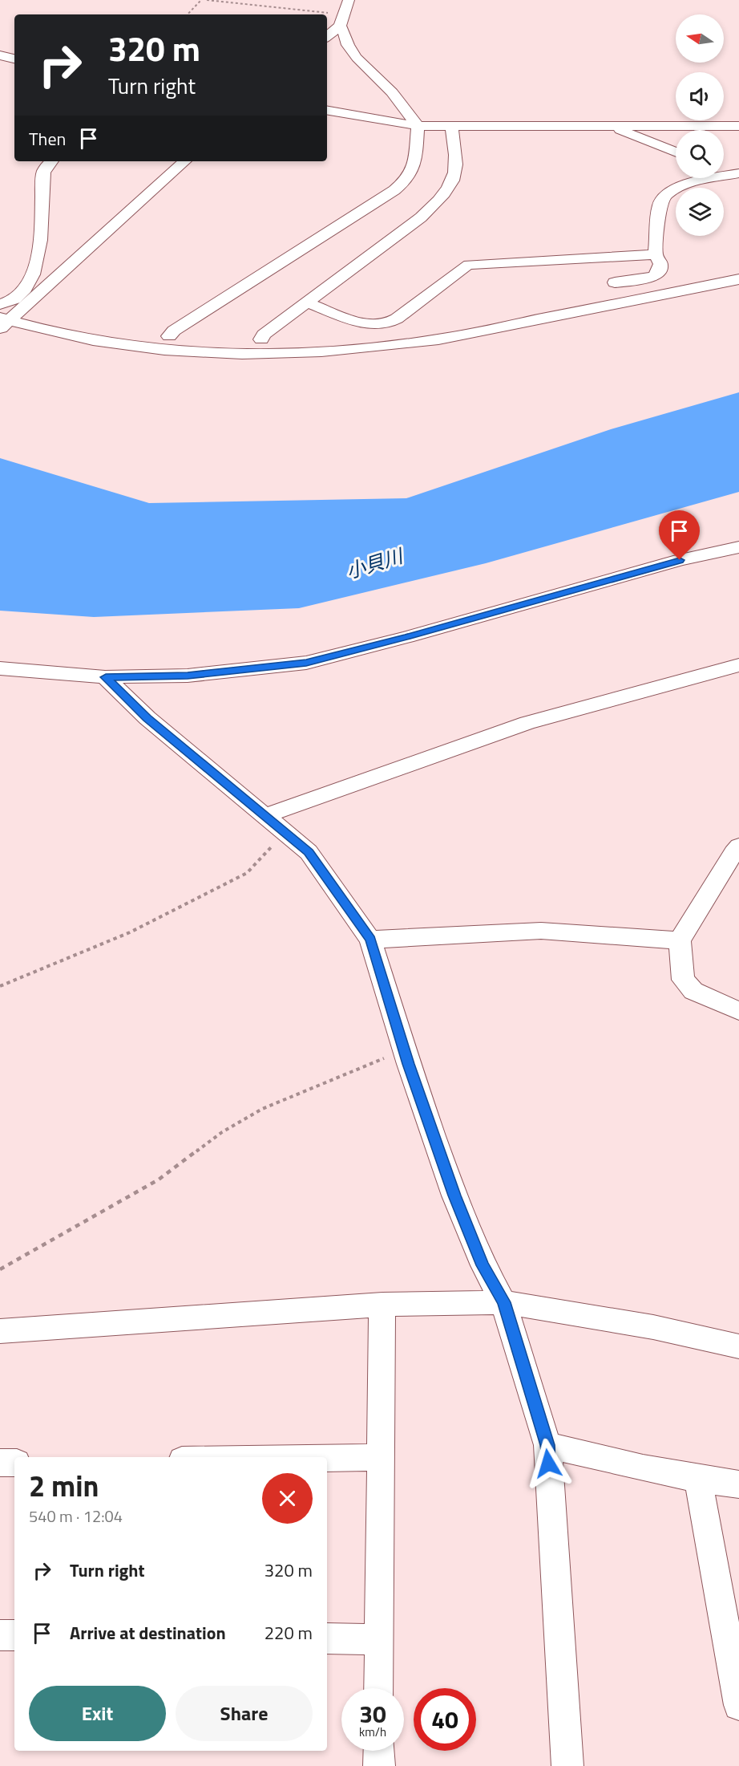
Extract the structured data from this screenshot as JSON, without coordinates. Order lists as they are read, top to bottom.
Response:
{
  "water": ["小貝川"],
  "north": "left",
  "page": {
    "turn": ["320 m", "Turn right"],
    "then": "Then",
    "heading": ["2 min", "540 m · 12:04"],
    "list": [
      {
        "name": "Turn right",
        "value": "320 m"
      },
      {
        "name": "Arrive at destination",
        "value": "220 m"
      }
    ],
    "buttons": ["Exit", "Share"],
    "speed": "30 km/h",
    "limit": "40"
  }
}
